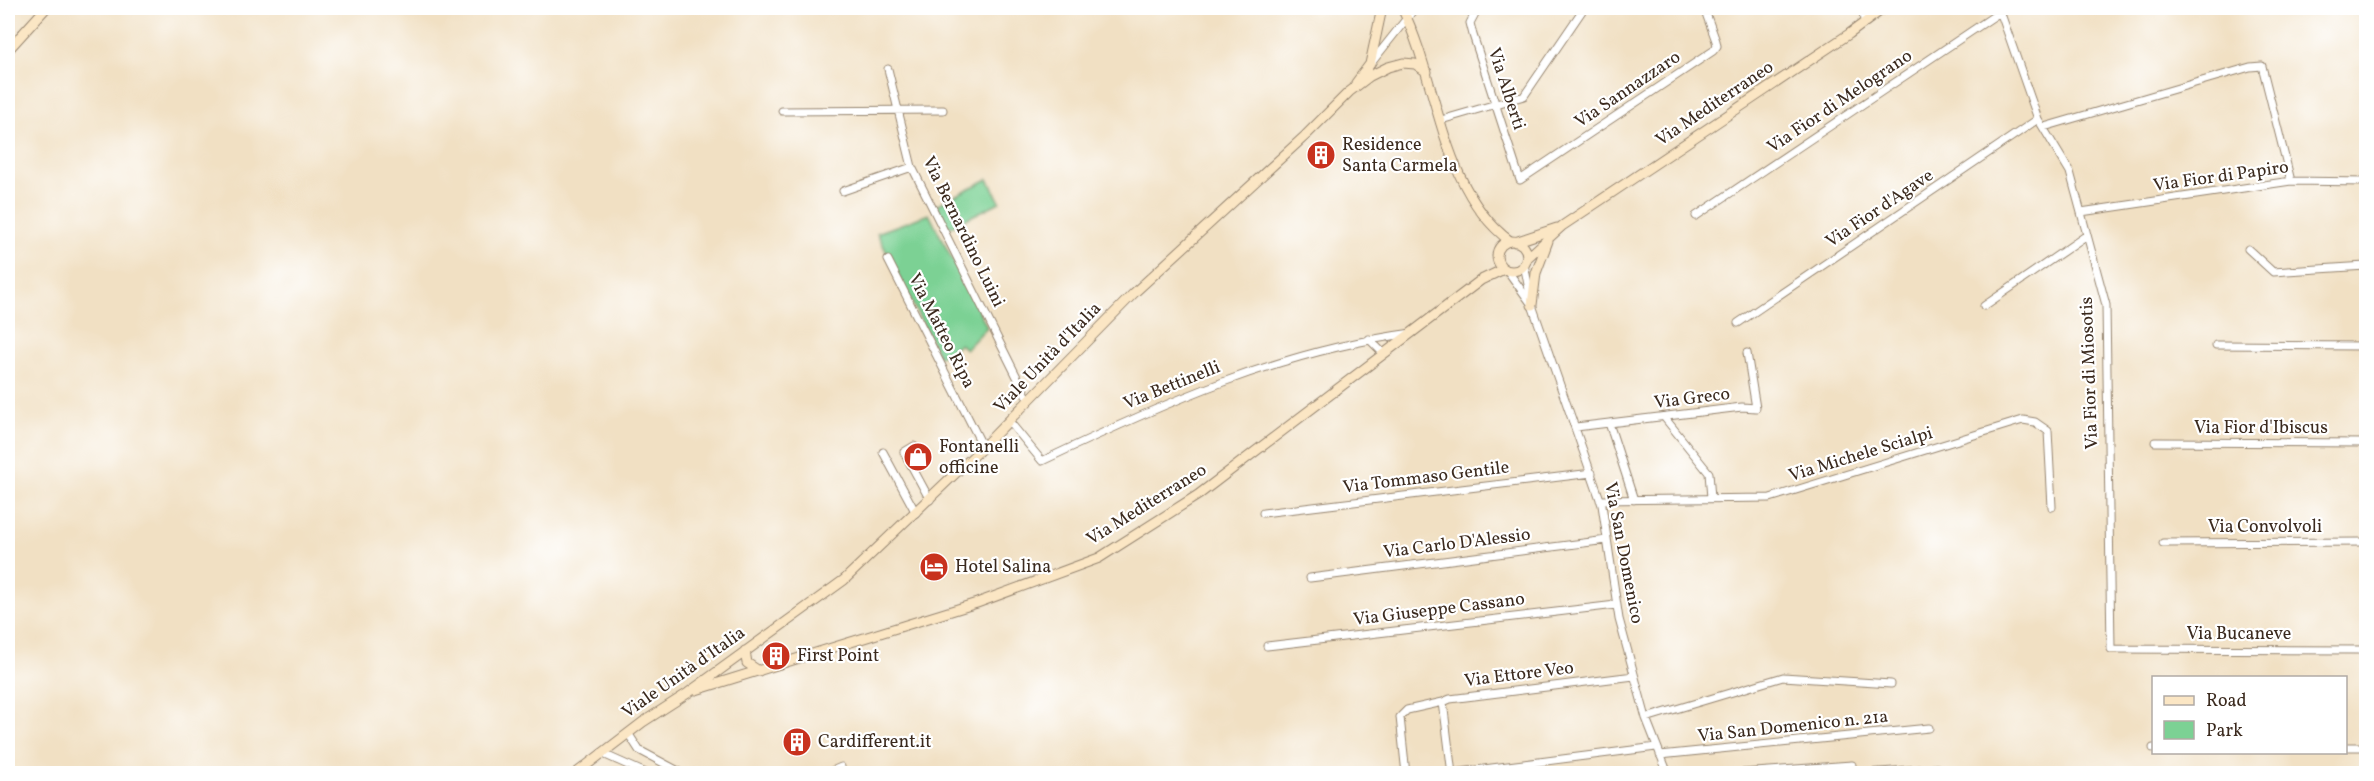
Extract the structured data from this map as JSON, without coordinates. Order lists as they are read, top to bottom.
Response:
{
  "streets": {
    "main road": ["Via Mediterraneo", "Viale Unità d'Italia"],
    "street": [
      "Via Alberti",
      "Via Sannazzaro",
      "Via Fior di Melograno",
      "Via Fior di Papiro",
      "Via Fior d'Agave",
      "Via Bernardino Luini",
      "Via Matteo Ripa",
      "Via Fior di Miosotis",
      "Via Bettinelli",
      "Via Greco",
      "Via Fior d'Ibiscus",
      "Via Michele Scialpi",
      "Via Tommaso Gentile",
      "Via Convolvoli",
      "Via Carlo D'Alessio",
      "Via San Domenico",
      "Via Giuseppe Cassano",
      "Via Bucaneve",
      "Via Ettore Veo",
      "Via San Domenico n. 21a"
    ]
  },
  "crossings": [
    ["Via Alberti", "Via Sannazzaro"],
    ["Via Fior di Melograno", "Via Fior di Miosotis"],
    ["Via Mediterraneo", "Viale Unità d'Italia"],
    ["Via Mediterraneo", "Via Bettinelli"],
    ["Via Mediterraneo", "Via San Domenico"],
    ["Via Fior di Papiro", "Via Fior di Miosotis"],
    ["Via Fior d'Agave", "Via Fior di Miosotis"],
    ["Via Bernardino Luini", "Viale Unità d'Italia"],
    ["Via Matteo Ripa", "Viale Unità d'Italia"],
    ["Viale Unità d'Italia", "Via Bettinelli"],
    ["Via Fior di Miosotis", "Via Bucaneve"],
    ["Via Greco", "Via San Domenico"],
    ["Via Michele Scialpi", "Via San Domenico"],
    ["Via Tommaso Gentile", "Via San Domenico"],
    ["Via Carlo D'Alessio", "Via San Domenico"],
    ["Via San Domenico", "Via Giuseppe Cassano"],
    ["Via San Domenico", "Via Ettore Veo"],
    ["Via San Domenico", "Via San Domenico n. 21a"]
  ],
  "places": {
    "building": ["Residence Santa Carmela", "First Point", "Cardifferent.it"],
    "shop": ["Fontanelli officine"],
    "hotel": ["Hotel Salina"]
  },
  "legend": ["Road", "Park"]
}
